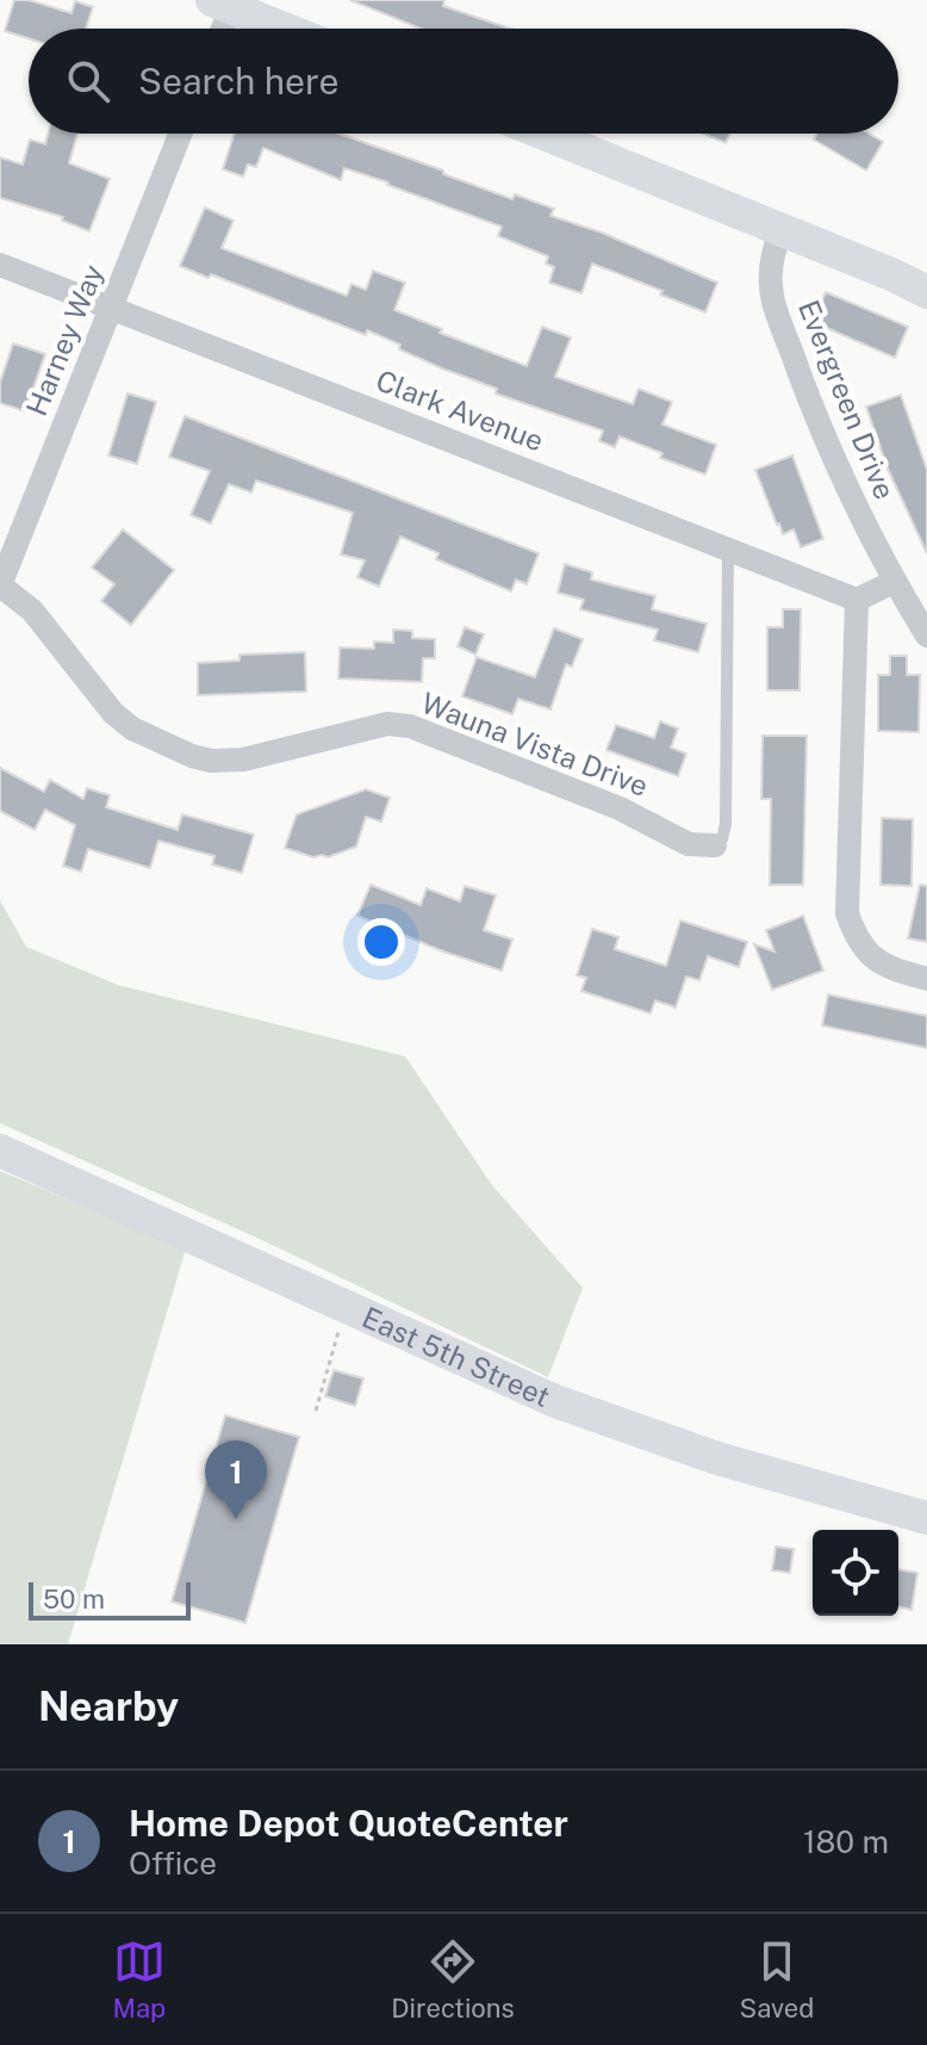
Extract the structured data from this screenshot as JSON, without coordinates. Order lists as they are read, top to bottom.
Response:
{
  "streets": {
    "street": [
      "Harney Way",
      "Evergreen Drive",
      "Clark Avenue",
      "Wauna Vista Drive",
      "East 5th Street"
    ]
  },
  "crossings": [
    ["Harney Way", "Clark Avenue"],
    ["Harney Way", "Wauna Vista Drive"]
  ],
  "scale_bar": "50 m",
  "page": {
    "search": "Search here",
    "pins": "1",
    "scale": "50 m",
    "heading": "Nearby",
    "list": [
      {
        "mark": "1",
        "name": "Home Depot QuoteCenter",
        "note": "Office",
        "value": "180 m"
      }
    ],
    "nav": ["Map", "Directions", "Saved"]
  }
}
